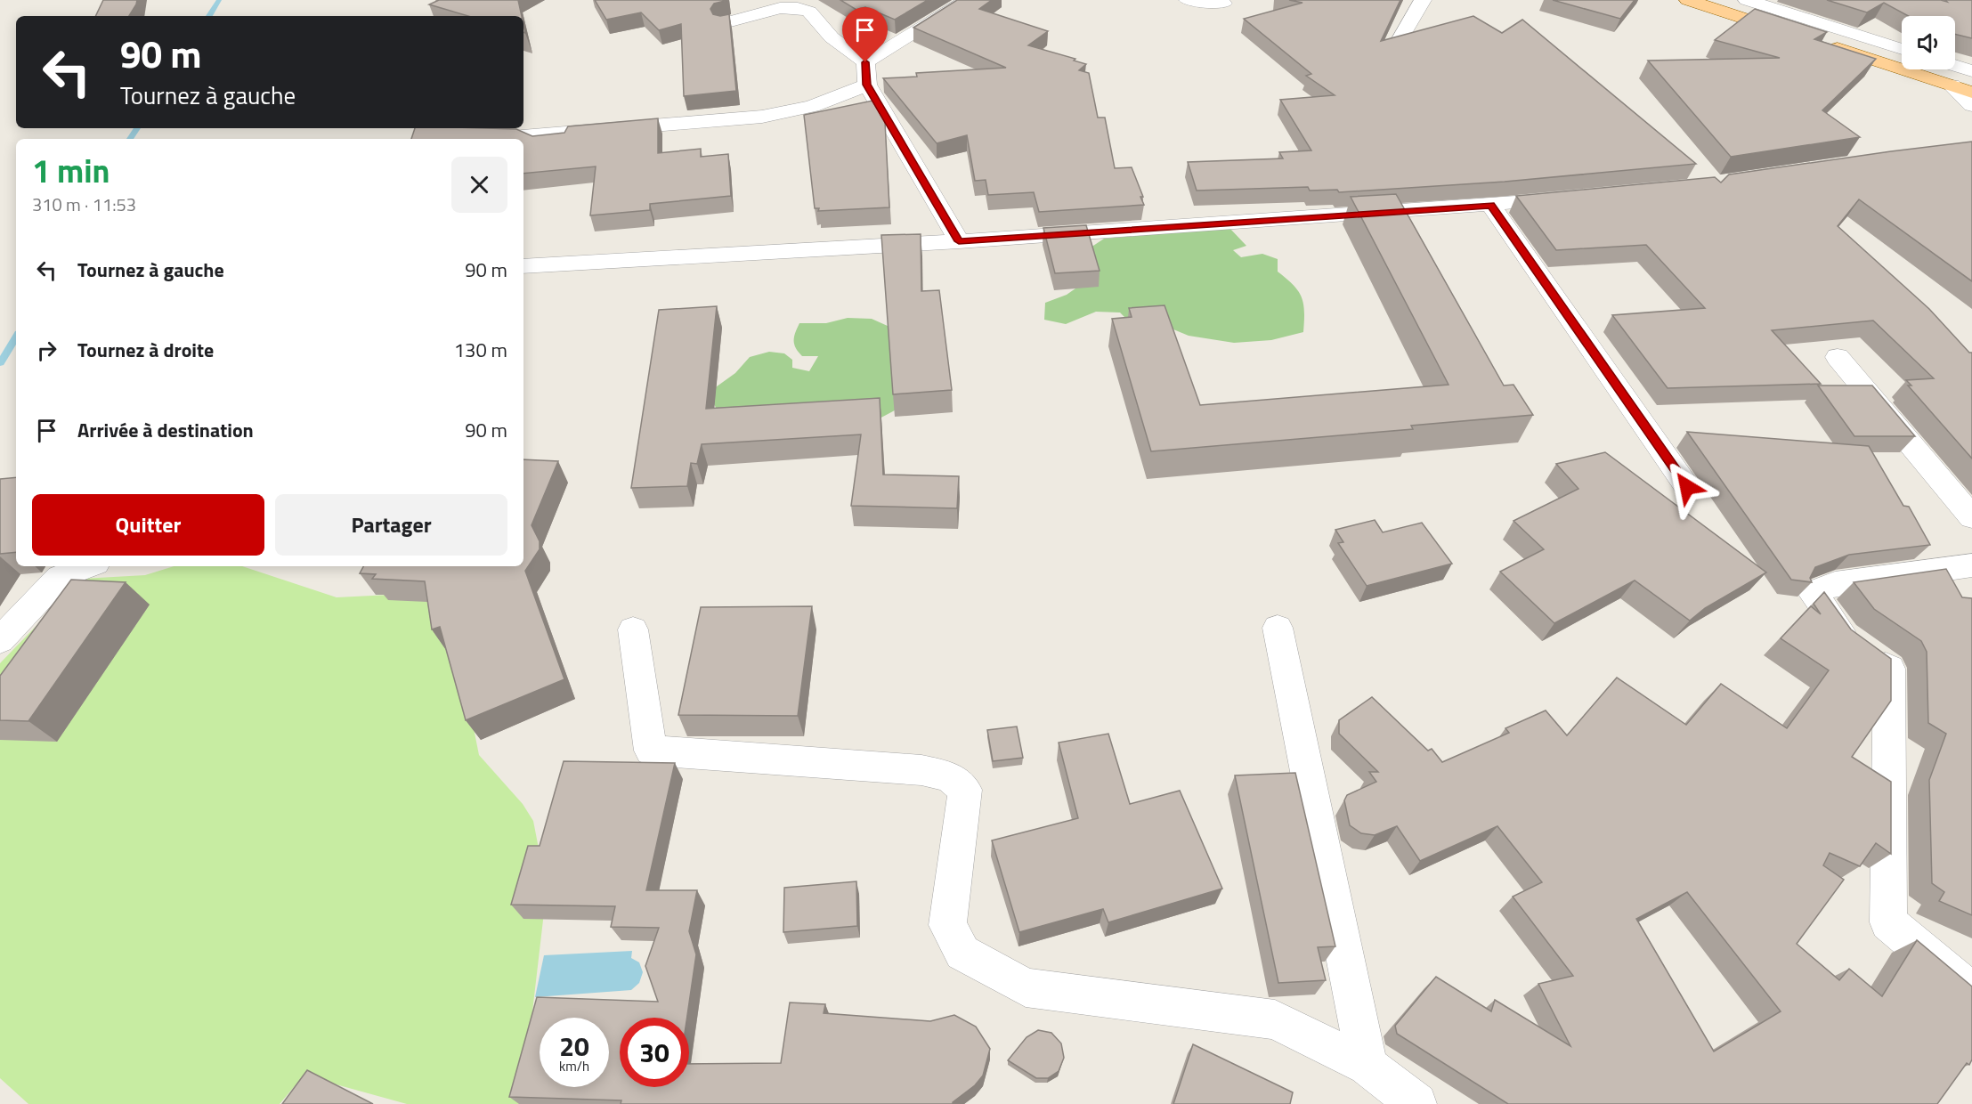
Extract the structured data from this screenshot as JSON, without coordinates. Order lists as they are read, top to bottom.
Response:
{
  "page": {
    "turn": ["90 m", "Tournez à gauche"],
    "heading": ["1 min", "310 m · 11:53"],
    "list": [
      {
        "name": "Tournez à gauche",
        "value": "90 m"
      },
      {
        "name": "Tournez à droite",
        "value": "130 m"
      },
      {
        "name": "Arrivée à destination",
        "value": "90 m"
      }
    ],
    "buttons": ["Quitter", "Partager"],
    "speed": "20 km/h",
    "limit": "30"
  }
}
